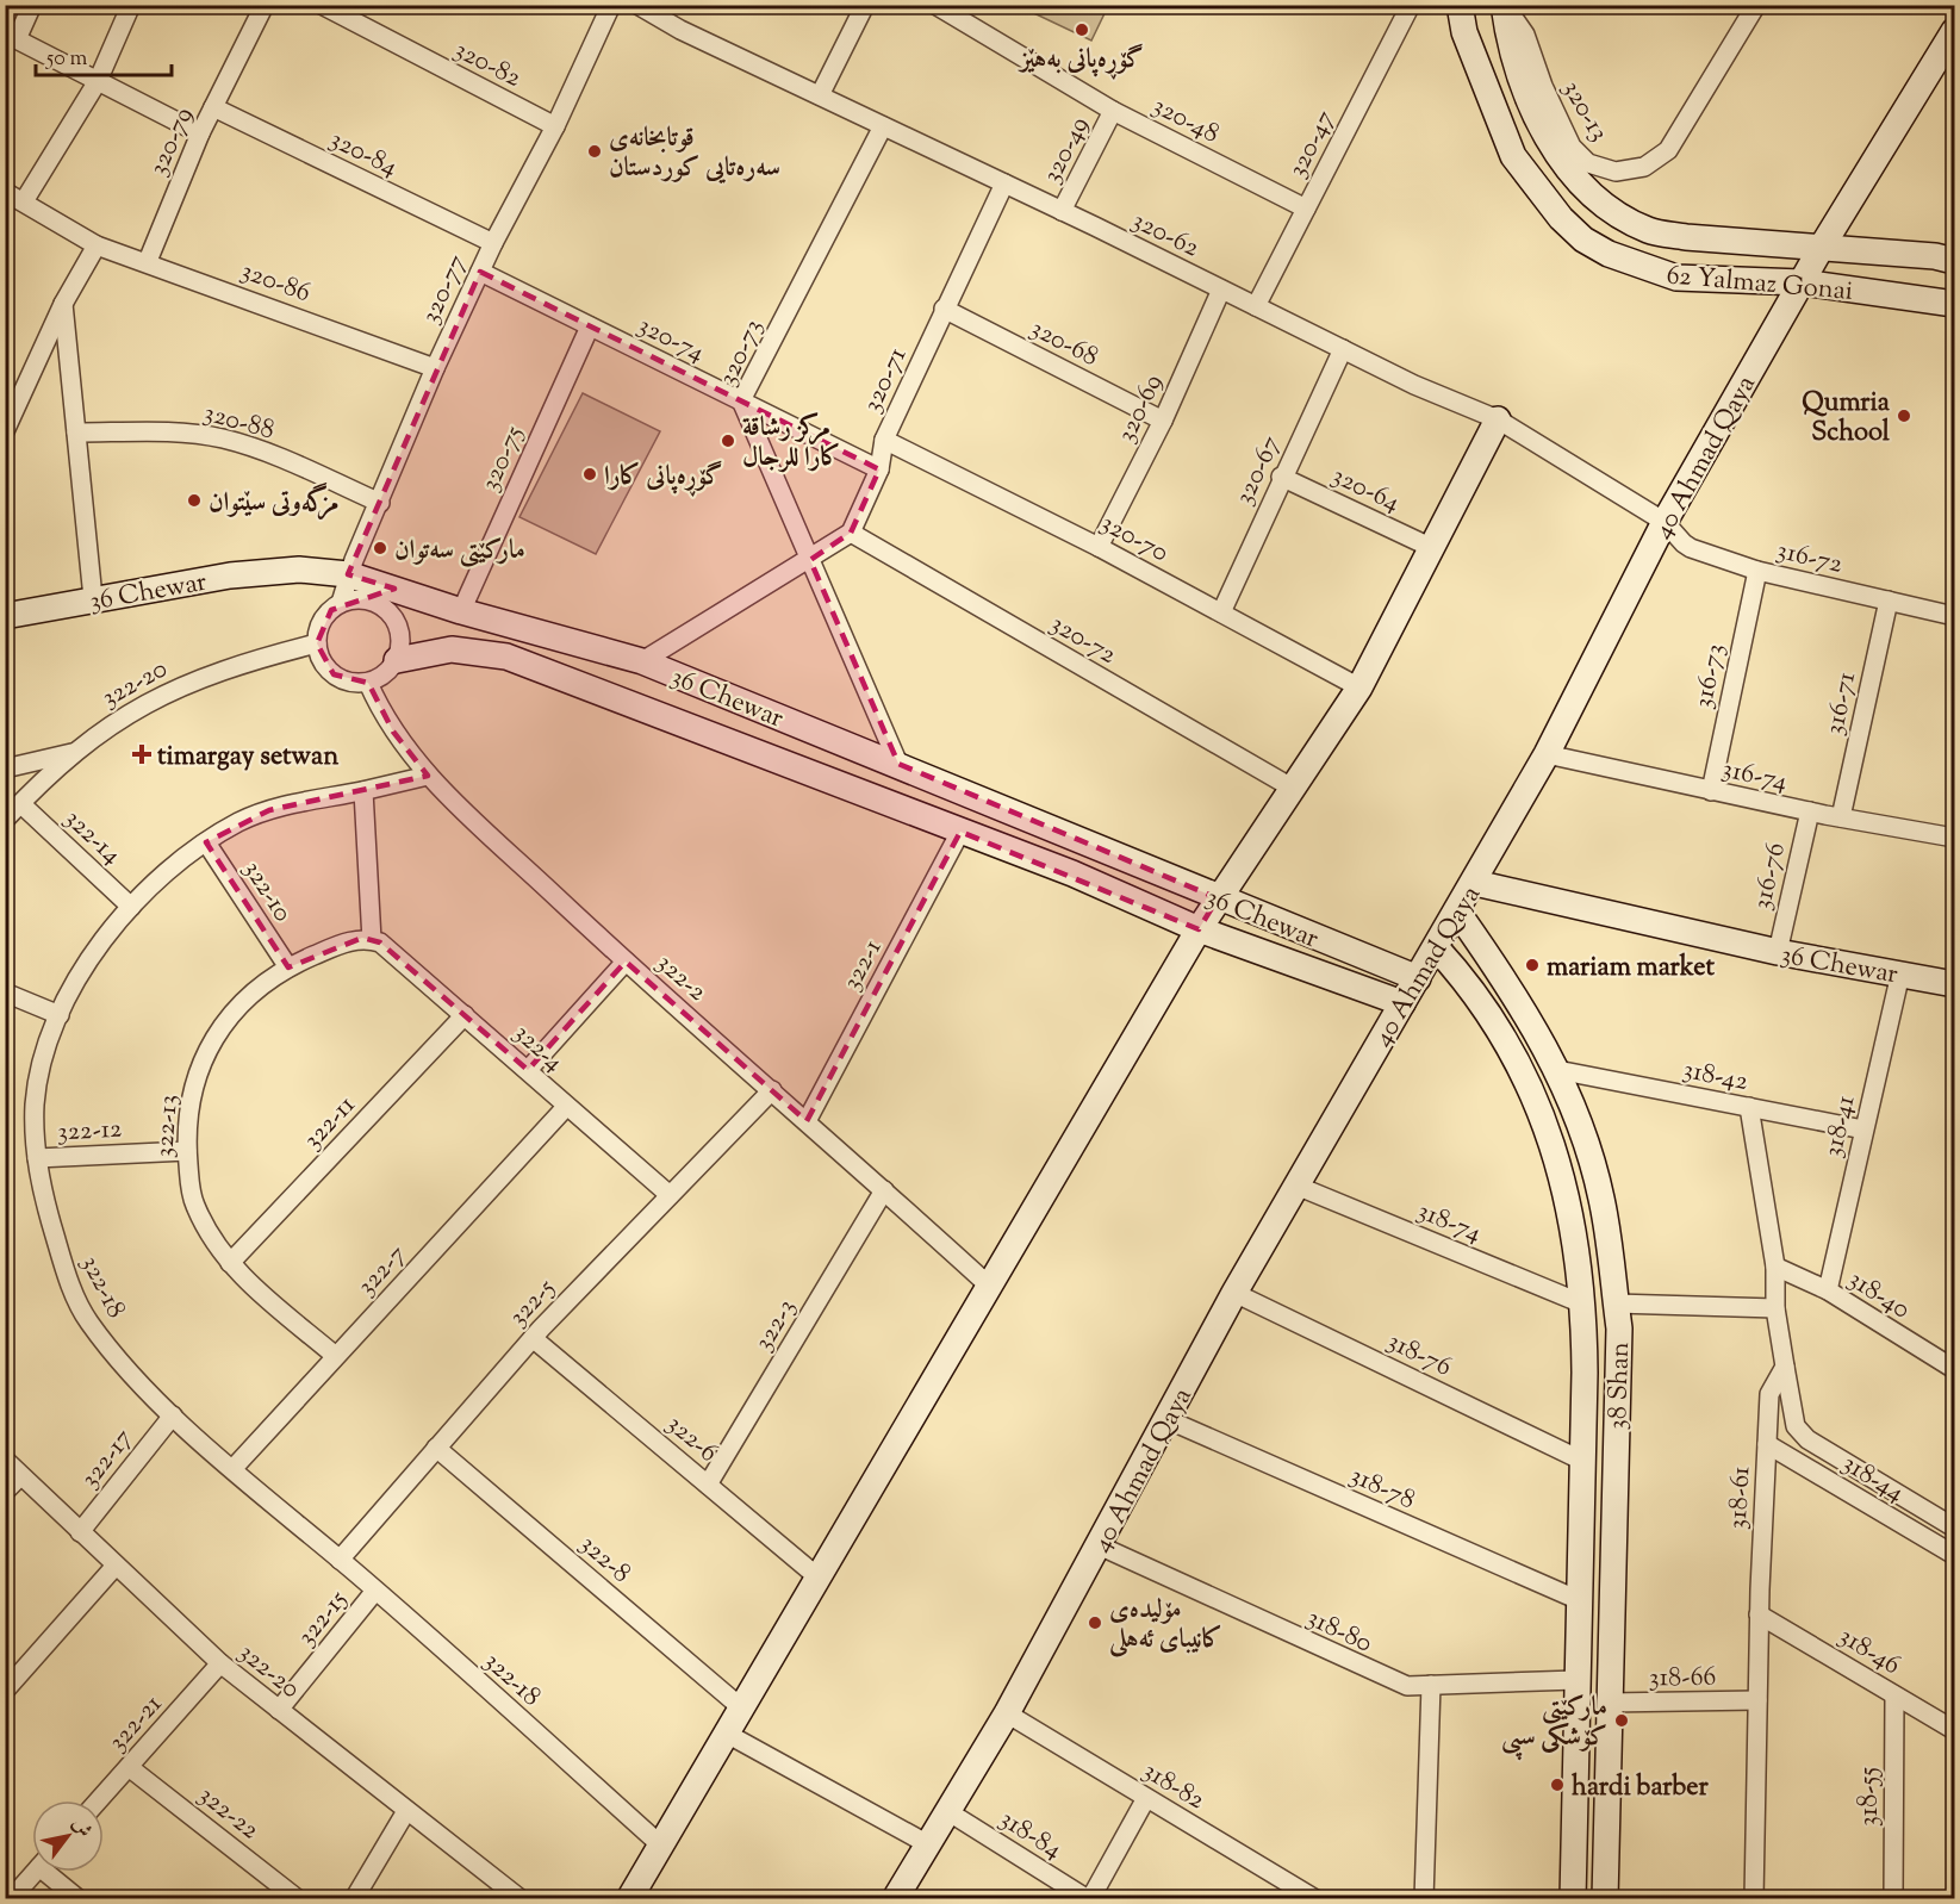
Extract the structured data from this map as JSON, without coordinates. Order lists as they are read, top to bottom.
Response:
{
  "streets": {
    "street": [
      "320-82",
      "320-13",
      "320-48",
      "320-79",
      "320-47",
      "320-49",
      "320-84",
      "320-62",
      "320-86",
      "62 Yalmaz Gonai",
      "320-77",
      "320-74",
      "320-68",
      "320-73",
      "320-71",
      "320-69",
      "320-88",
      "40 Ahmad Qaya",
      "320-75",
      "320-67",
      "320-64",
      "320-70",
      "316-72",
      "36 Chewar",
      "320-72",
      "316-73",
      "322-20",
      "316-71",
      "316-74",
      "322-14",
      "316-76",
      "322-10",
      "322-1",
      "322-2",
      "322-4",
      "318-42",
      "322-11",
      "322-13",
      "318-41",
      "322-12",
      "318-74",
      "322-7",
      "322-18",
      "318-40",
      "322-5",
      "322-3",
      "318-76",
      "38 Shan",
      "322-6",
      "322-17",
      "318-44",
      "318-78",
      "318-61",
      "322-8",
      "322-15",
      "318-80",
      "318-46",
      "318-66",
      "322-21",
      "318-82",
      "318-55",
      "322-22",
      "318-84"
    ]
  },
  "crossings": [
    ["320-82", "320-77"],
    ["320-13", "62 Yalmaz Gonai"],
    ["320-48", "320-47"],
    ["320-48", "320-49"],
    ["320-79", "320-84"],
    ["320-79", "320-86"],
    ["320-47", "320-62"],
    ["320-49", "320-62"],
    ["320-84", "320-77"],
    ["320-62", "320-73"],
    ["320-62", "320-71"],
    ["320-62", "320-69"],
    ["320-62", "40 Ahmad Qaya"],
    ["320-62", "320-67"],
    ["320-62", "316-72"],
    ["320-86", "320-77"],
    ["62 Yalmaz Gonai", "40 Ahmad Qaya"],
    ["320-77", "320-74"],
    ["320-77", "320-88"],
    ["320-77", "36 Chewar"],
    ["320-77", "322-20"],
    ["320-77", "322-2"],
    ["320-74", "320-73"],
    ["320-74", "320-71"],
    ["320-74", "320-75"],
    ["320-68", "320-71"],
    ["320-68", "320-69"],
    ["320-73", "36 Chewar"],
    ["320-71", "320-70"],
    ["320-71", "320-72"],
    ["320-69", "320-70"],
    ["40 Ahmad Qaya", "316-72"],
    ["40 Ahmad Qaya", "36 Chewar"],
    ["40 Ahmad Qaya", "316-74"],
    ["40 Ahmad Qaya", "318-74"],
    ["40 Ahmad Qaya", "318-76"],
    ["40 Ahmad Qaya", "38 Shan"],
    ["40 Ahmad Qaya", "318-78"],
    ["40 Ahmad Qaya", "318-80"],
    ["40 Ahmad Qaya", "318-82"],
    ["40 Ahmad Qaya", "318-84"],
    ["320-75", "36 Chewar"],
    ["320-67", "320-64"],
    ["320-67", "320-70"],
    ["316-72", "316-73"],
    ["316-72", "316-71"],
    ["36 Chewar", "316-76"],
    ["36 Chewar", "318-41"],
    ["316-73", "316-74"],
    ["322-20", "322-14"],
    ["322-20", "322-2"],
    ["322-20", "322-17"],
    ["322-20", "322-15"],
    ["322-20", "322-21"],
    ["316-71", "316-74"],
    ["316-74", "316-76"],
    ["322-14", "322-18"],
    ["322-10", "322-13"],
    ["322-10", "322-18"],
    ["322-1", "322-2"],
    ["322-2", "322-18"],
    ["322-2", "322-5"],
    ["322-2", "322-3"],
    ["322-4", "322-11"],
    ["322-4", "322-13"],
    ["322-4", "322-7"],
    ["322-4", "322-5"],
    ["318-42", "318-41"],
    ["318-42", "38 Shan"],
    ["322-11", "322-13"],
    ["322-13", "322-12"],
    ["322-13", "322-7"],
    ["318-41", "318-40"],
    ["322-12", "322-18"],
    ["318-74", "38 Shan"],
    ["322-7", "322-18"],
    ["322-18", "322-5"],
    ["322-18", "322-17"],
    ["322-18", "322-15"],
    ["322-5", "322-6"],
    ["322-5", "322-8"],
    ["322-3", "322-6"],
    ["318-76", "38 Shan"],
    ["38 Shan", "318-78"],
    ["38 Shan", "318-80"],
    ["38 Shan", "318-66"],
    ["318-44", "318-61"],
    ["318-61", "318-46"],
    ["318-61", "318-66"],
    ["318-46", "318-55"],
    ["322-21", "322-22"]
  ],
  "places": {
    "other": [
      "گۆڕەپانی بەهێز",
      "قوتابخانەی سەرەتایی کوردستان",
      "Qumria School",
      "مركز رشاقة كارا للرجال",
      "گۆڕەپانی کارا",
      "مزگەوتی سێتوان",
      "مارکێتی سەتوان",
      "mariam market",
      "مۆلیدەی کانیبای ئەهلی",
      "مارکێتی کۆشکی سپی",
      "hardi barber"
    ],
    "health": ["timargay setwan"]
  },
  "scale_bar": "50 m",
  "north": "top right"
}
